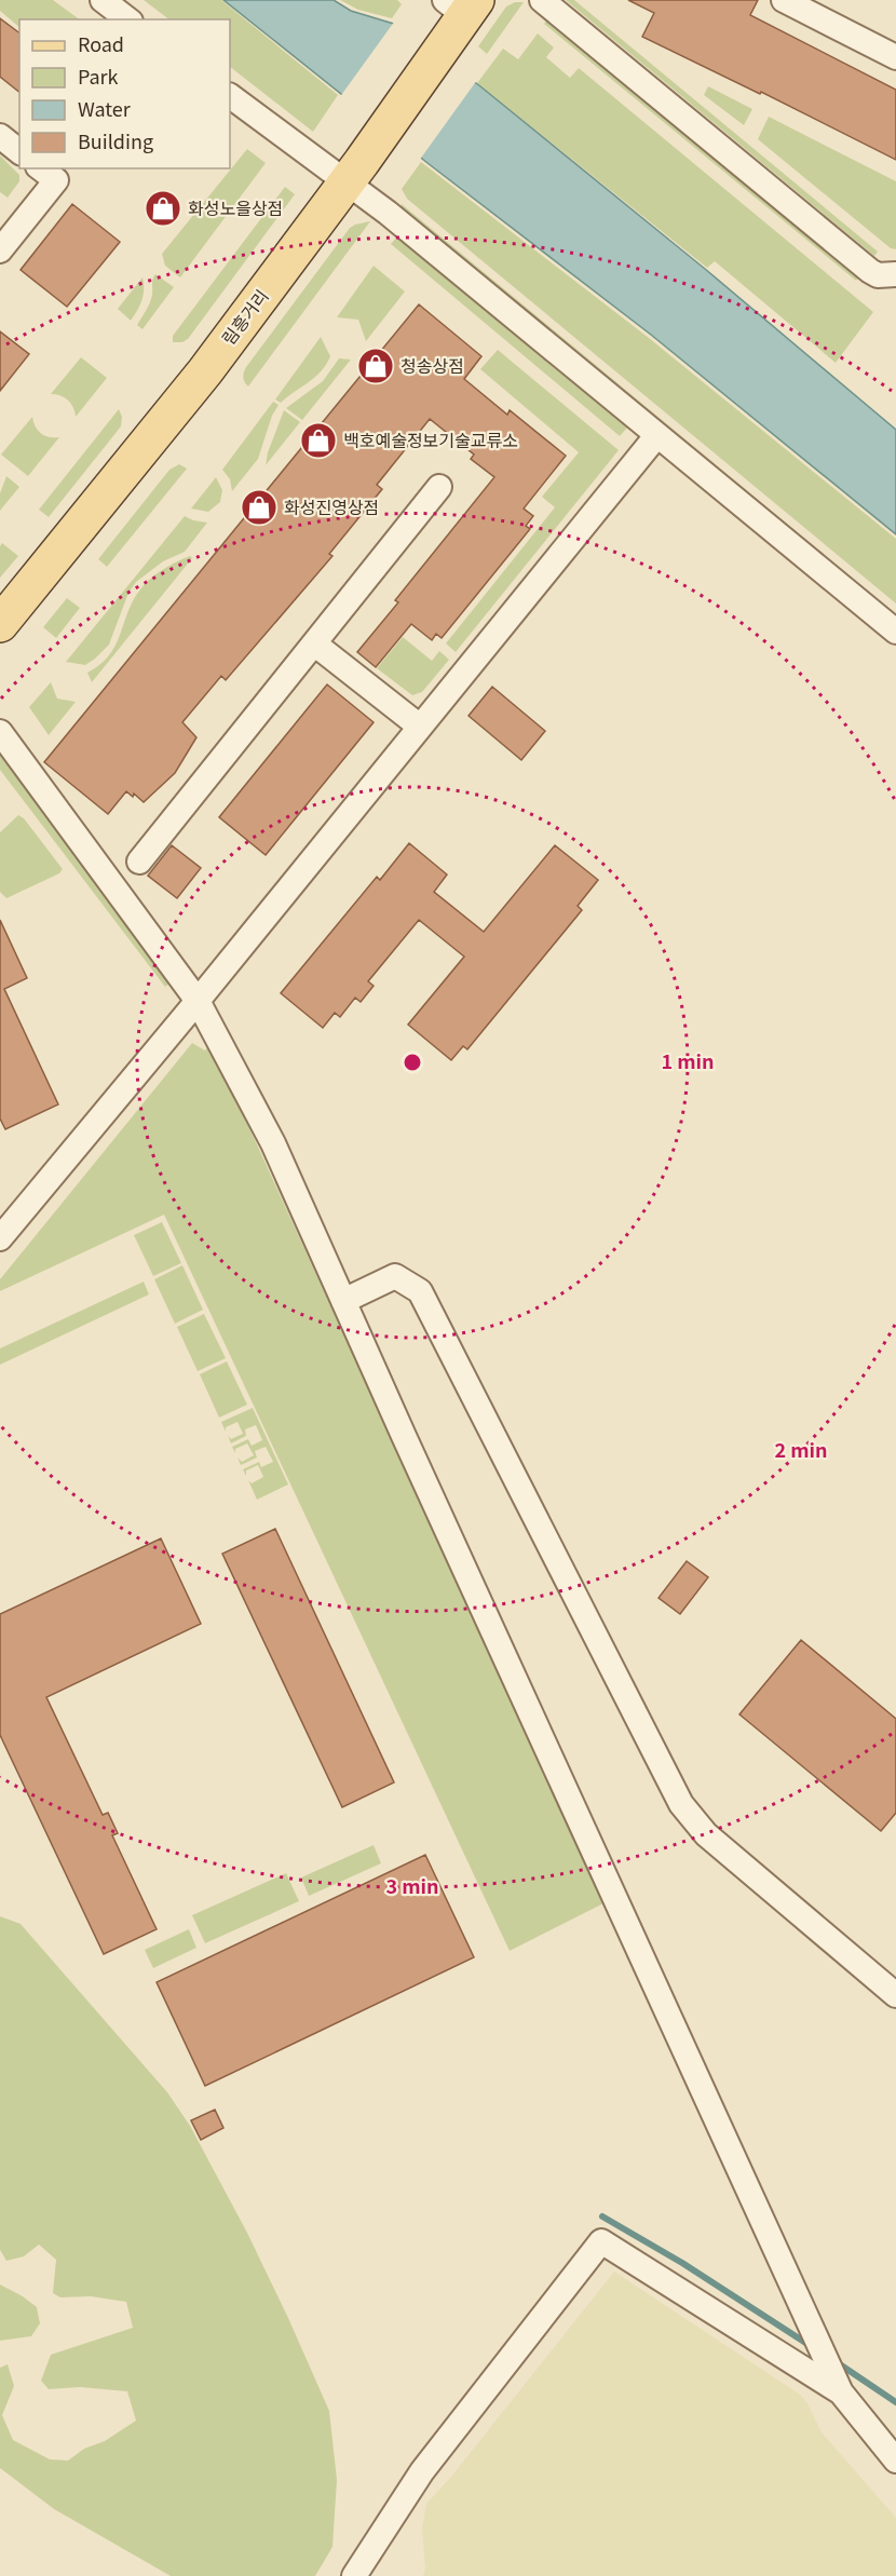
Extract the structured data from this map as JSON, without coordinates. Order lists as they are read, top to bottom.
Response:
{
  "streets": {
    "main road": ["림흥거리"]
  },
  "places": {
    "shop": [
      "화성노을상점",
      "청송상점",
      "백호예술정보기술교류소",
      "화성진영상점"
    ]
  },
  "legend": [
    "Road",
    "Park",
    "Water",
    "Building"
  ],
  "rings": ["1 min", "2 min", "3 min"]
}
